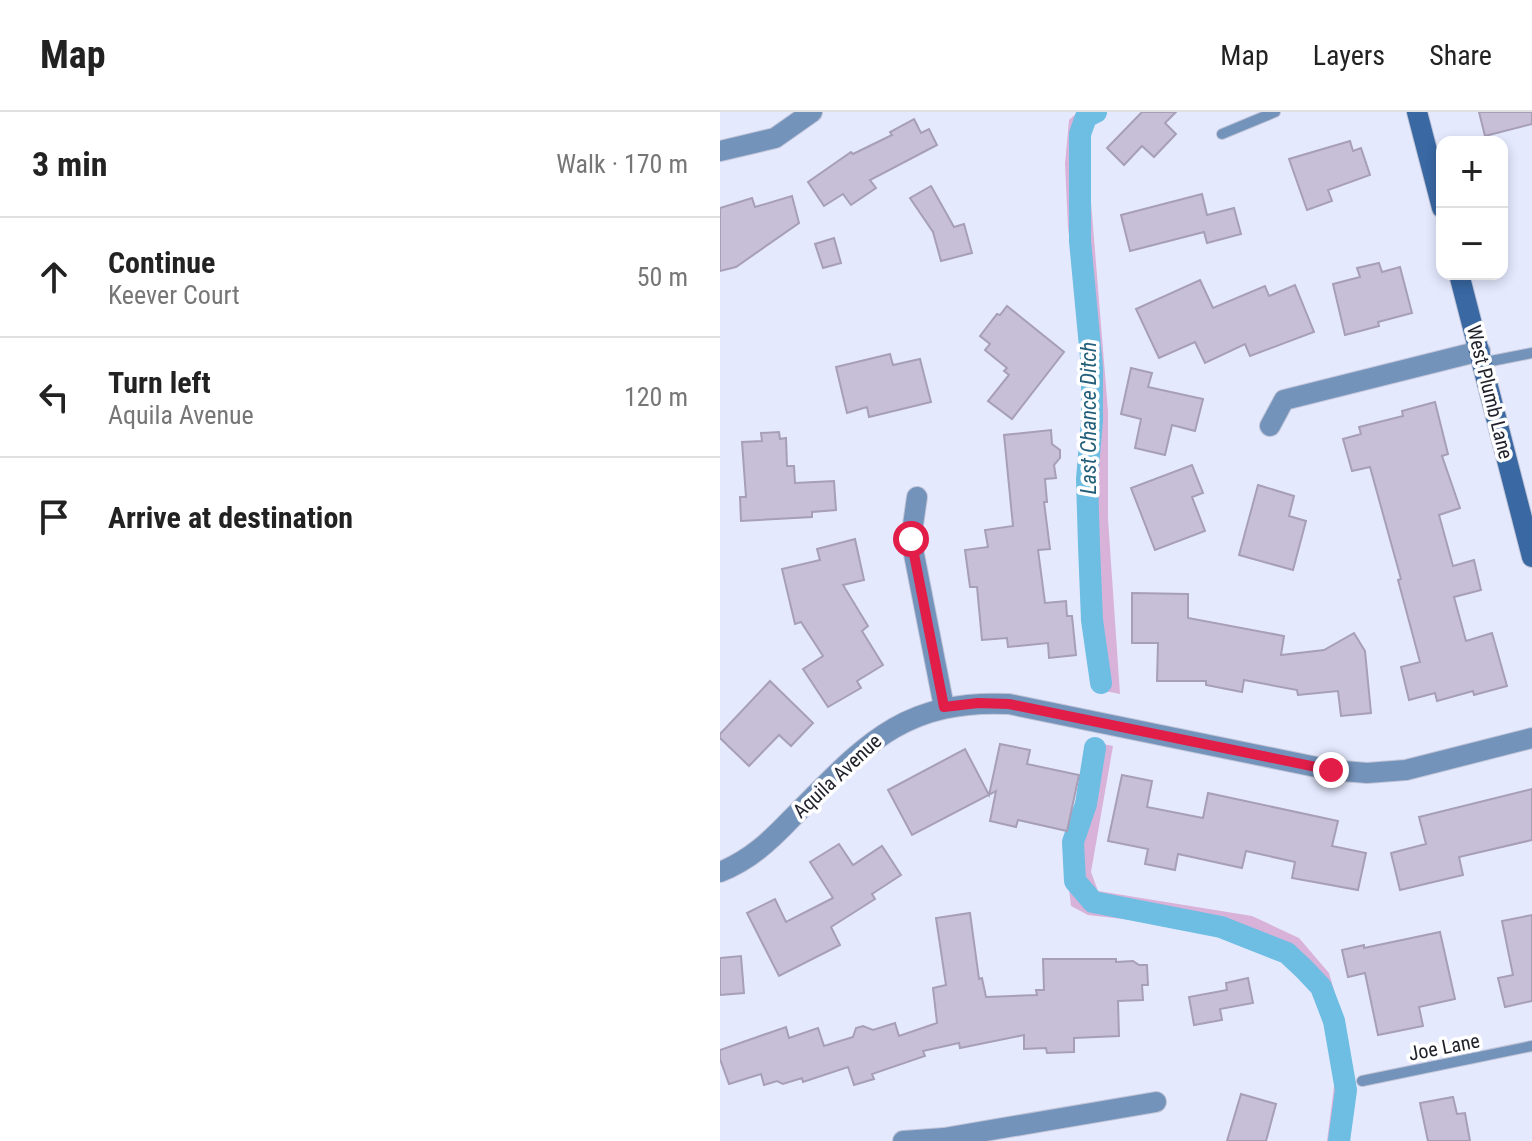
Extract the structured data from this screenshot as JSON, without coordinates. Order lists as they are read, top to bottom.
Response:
{
  "streets": {
    "main road": ["West Plumb Lane"],
    "street": ["Aquila Avenue"],
    "lane": ["Joe Lane"]
  },
  "water": ["Last Chance Ditch"],
  "page": {
    "header": "Map",
    "nav": ["Map", "Layers", "Share"],
    "heading": ["3 min", "Walk · 170 m"],
    "map_buttons": ["+", "−"],
    "list": [
      ["Continue", "Keever Court", "50 m"],
      ["Turn left", "Aquila Avenue", "120 m"],
      "Arrive at destination"
    ]
  }
}
